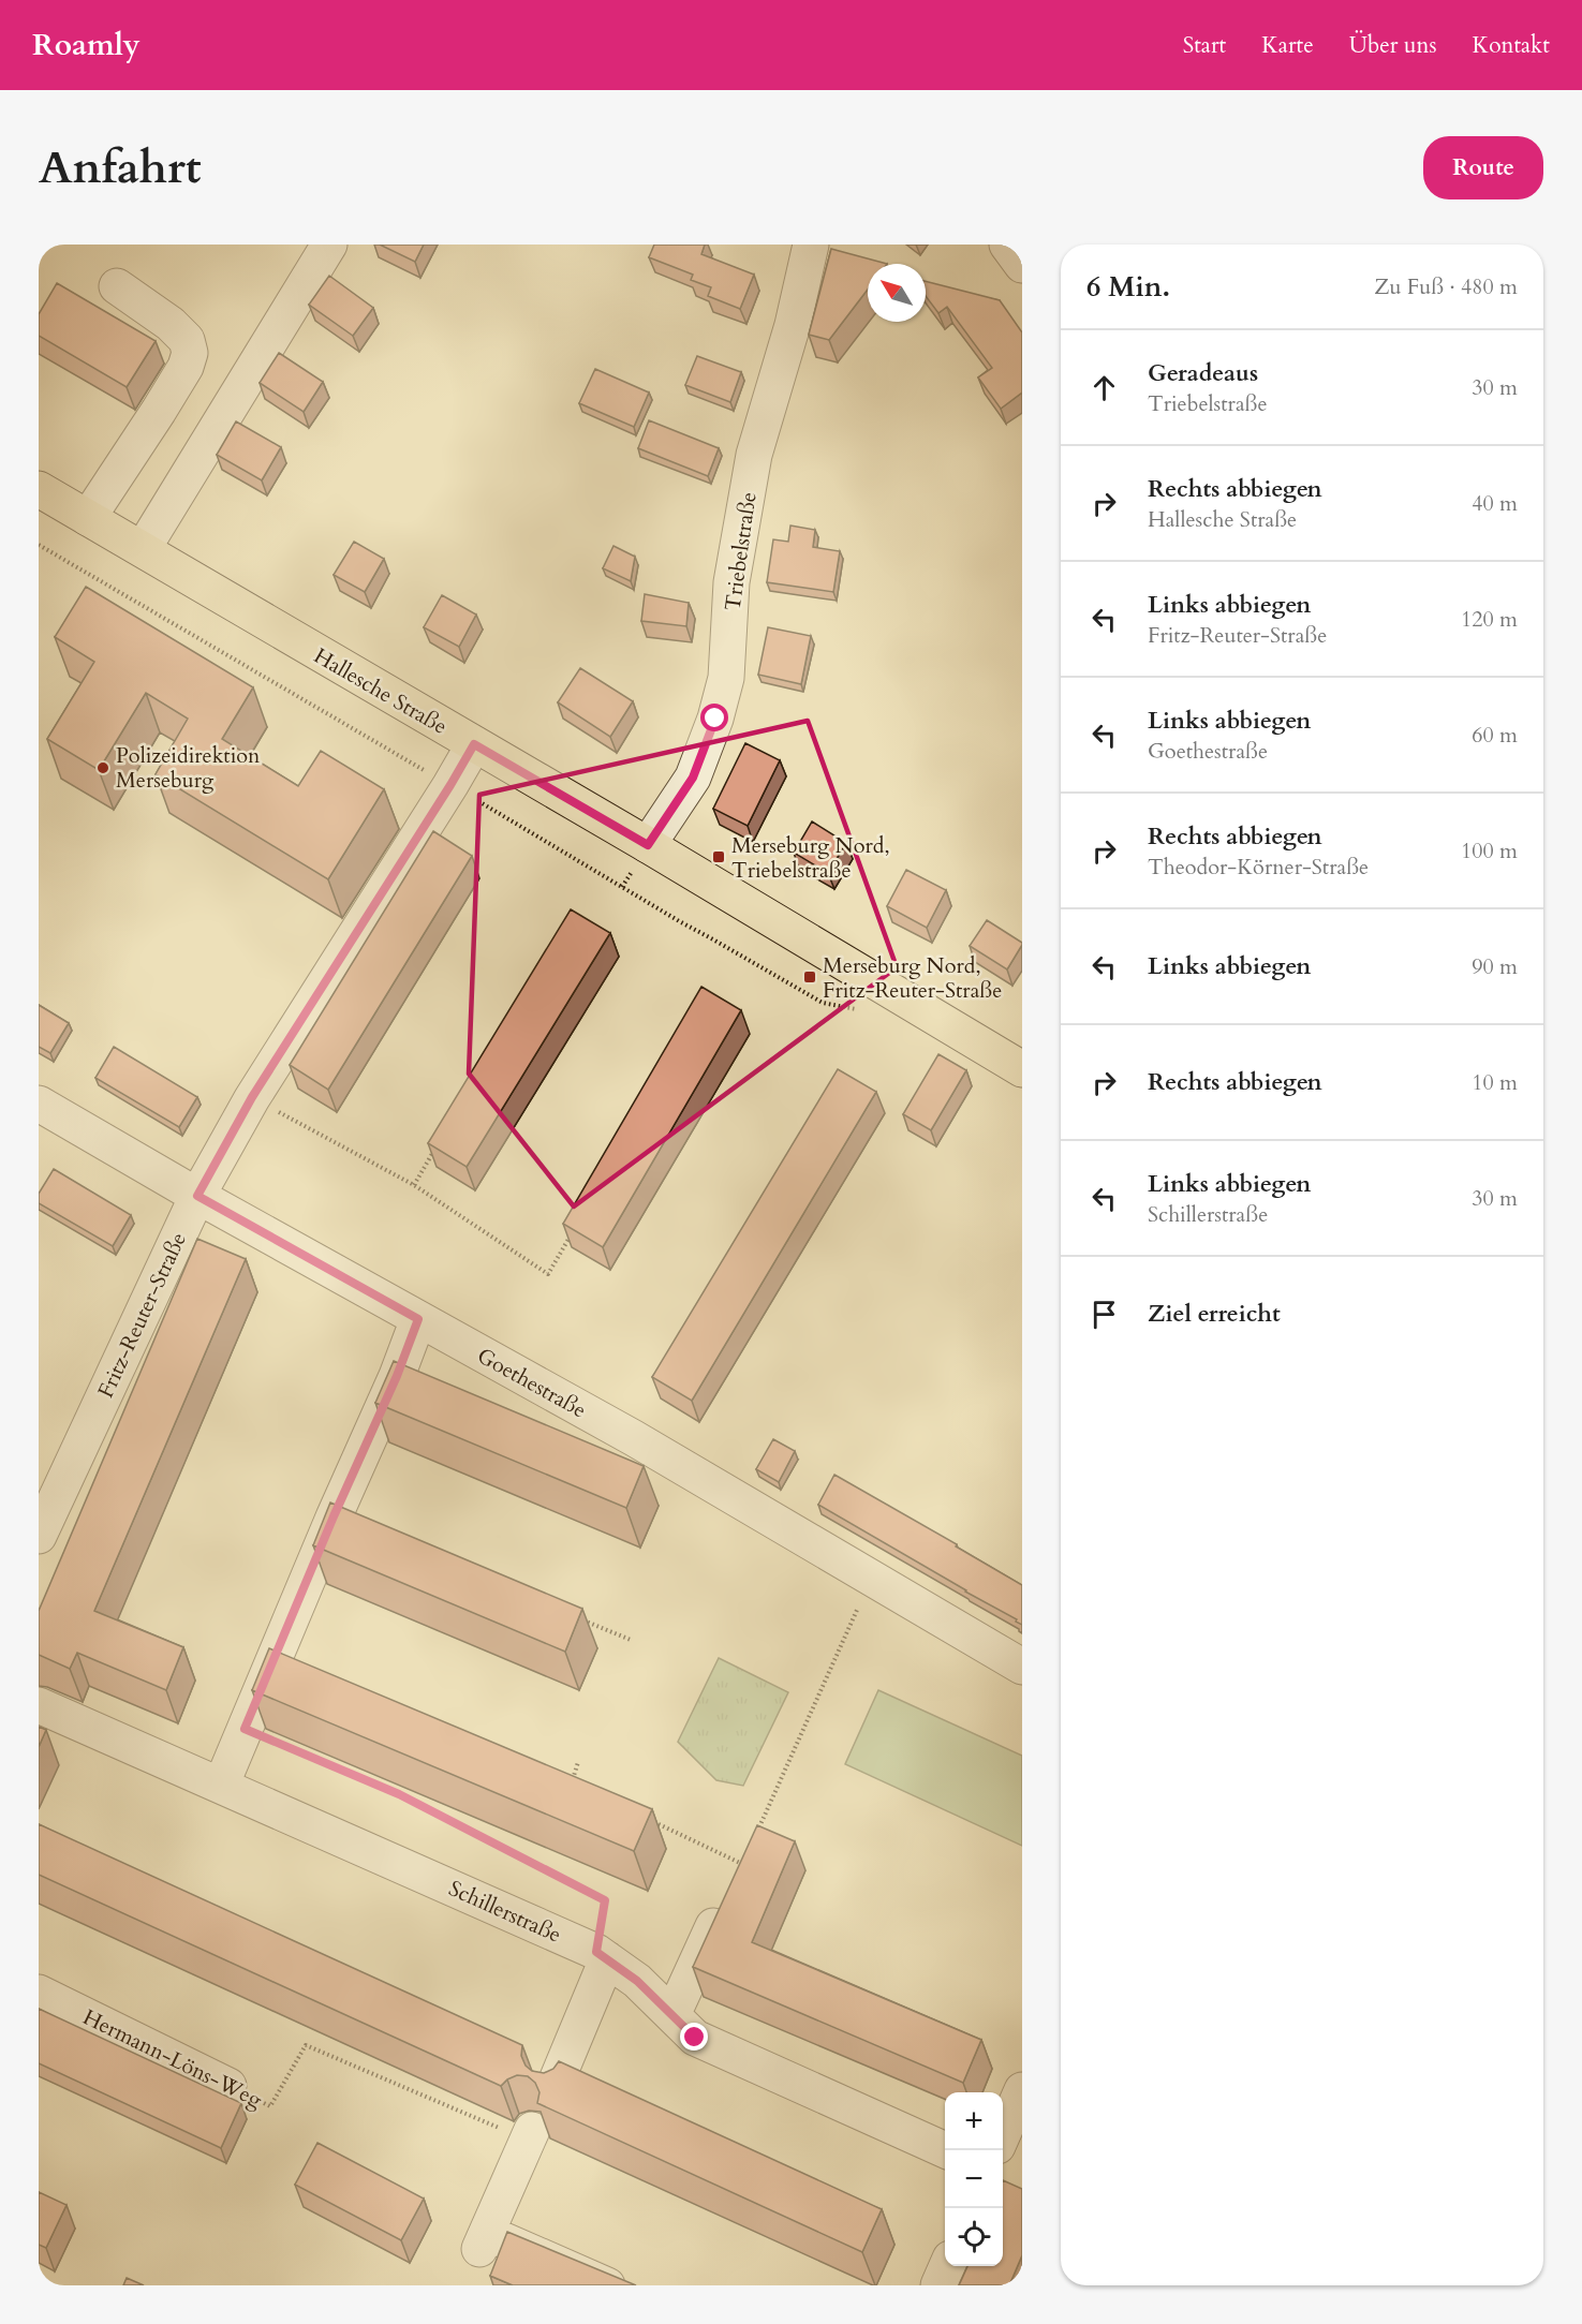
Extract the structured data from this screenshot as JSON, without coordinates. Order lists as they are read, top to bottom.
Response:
{
  "streets": {
    "main road": ["Hallesche Straße"],
    "street": [
      "Triebelstraße",
      "Fritz-Reuter-Straße",
      "Goethestraße",
      "Schillerstraße",
      "Hermann-Löns-Weg"
    ]
  },
  "crossings": [
    ["Triebelstraße", "Hallesche Straße"],
    ["Hallesche Straße", "Fritz-Reuter-Straße"],
    ["Fritz-Reuter-Straße", "Goethestraße"]
  ],
  "places": {
    "other": ["Polizeidirektion Merseburg"],
    "transit": ["Merseburg Nord, Triebelstraße", "Merseburg Nord, Fritz-Reuter-Straße"]
  },
  "north": "top left",
  "page": {
    "header": "Roamly",
    "nav": [
      "Start",
      "Karte",
      "Über uns",
      "Kontakt"
    ],
    "buttons": "Route",
    "title": "Anfahrt",
    "heading": ["6 Min.", "Zu Fuß · 480 m"],
    "list": [
      ["Geradeaus", "Triebelstraße", "30 m"],
      ["Rechts abbiegen", "Hallesche Straße", "40 m"],
      ["Links abbiegen", "Fritz-Reuter-Straße", "120 m"],
      ["Links abbiegen", "Goethestraße", "60 m"],
      ["Rechts abbiegen", "Theodor-Körner-Straße", "100 m"],
      ["Links abbiegen", "90 m"],
      ["Rechts abbiegen", "10 m"],
      ["Links abbiegen", "Schillerstraße", "30 m"],
      "Ziel erreicht"
    ],
    "map_buttons": ["+", "−"]
  }
}
